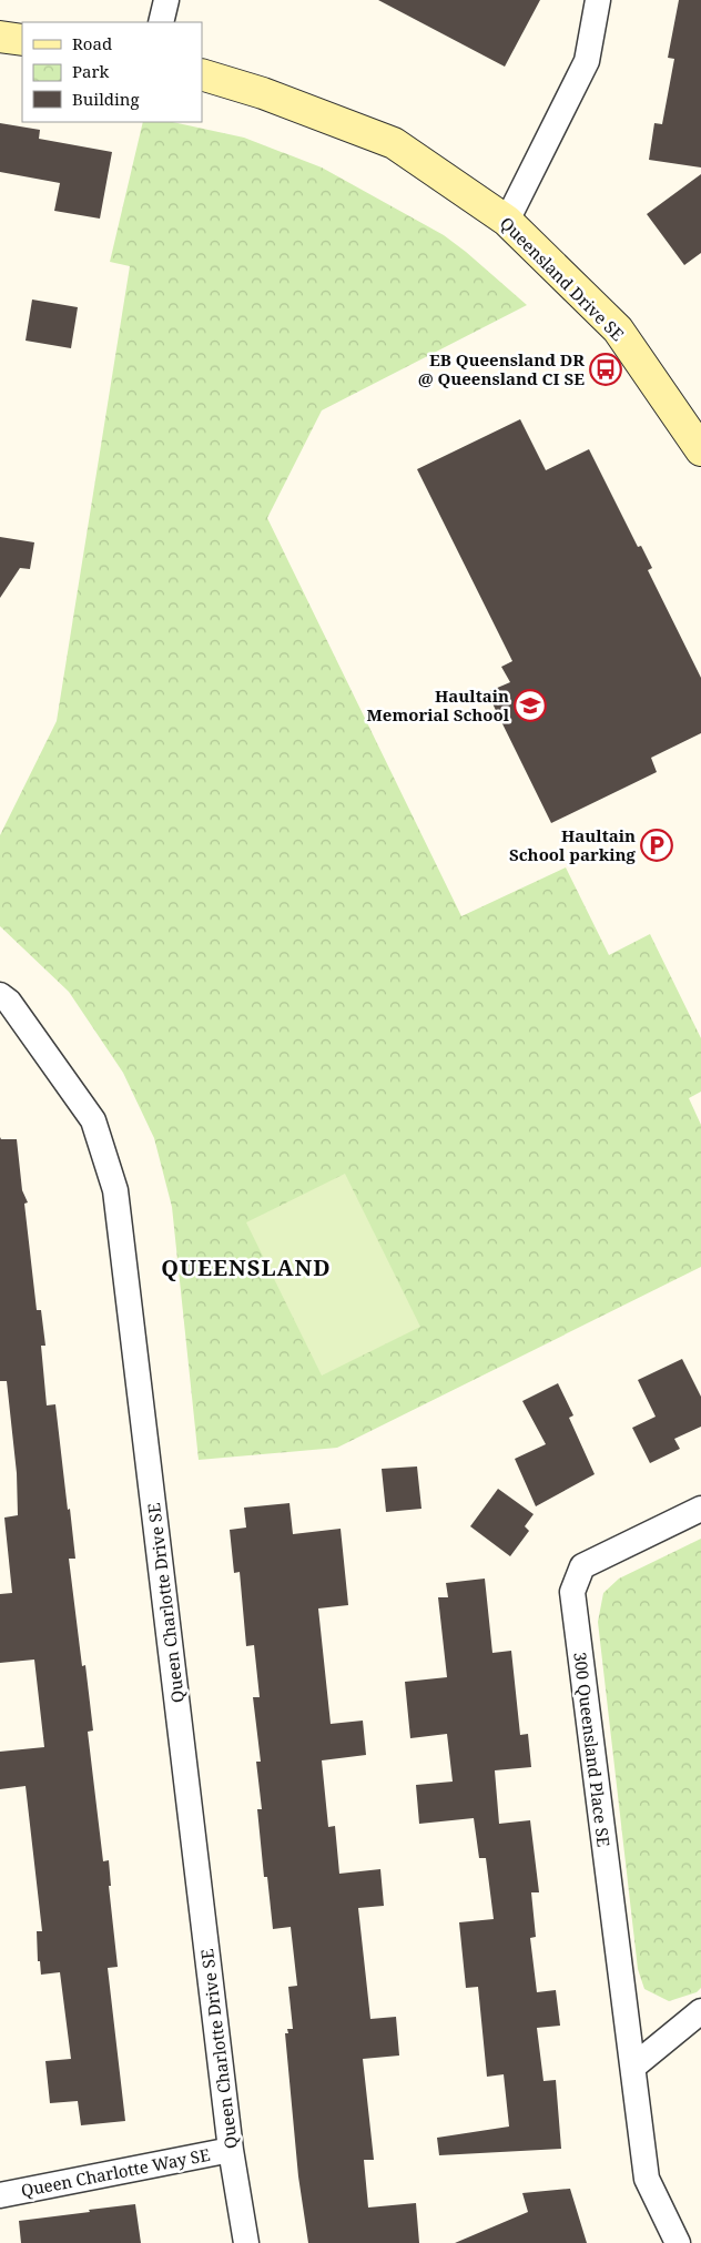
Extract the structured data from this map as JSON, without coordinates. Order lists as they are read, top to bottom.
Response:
{
  "streets": {
    "street": [
      "Queensland Drive SE",
      "Queen Charlotte Drive SE",
      "300 Queensland Place SE",
      "Queen Charlotte Way SE"
    ]
  },
  "crossings": [
    ["Queen Charlotte Drive SE", "Queen Charlotte Way SE"]
  ],
  "districts": ["QUEENSLAND"],
  "places": {
    "bus stop": ["EB Queensland DR @ Queensland CI SE"],
    "school or university": ["Haultain Memorial School"],
    "parking": ["Haultain School parking"]
  },
  "legend": ["Road", "Park", "Building"]
}
